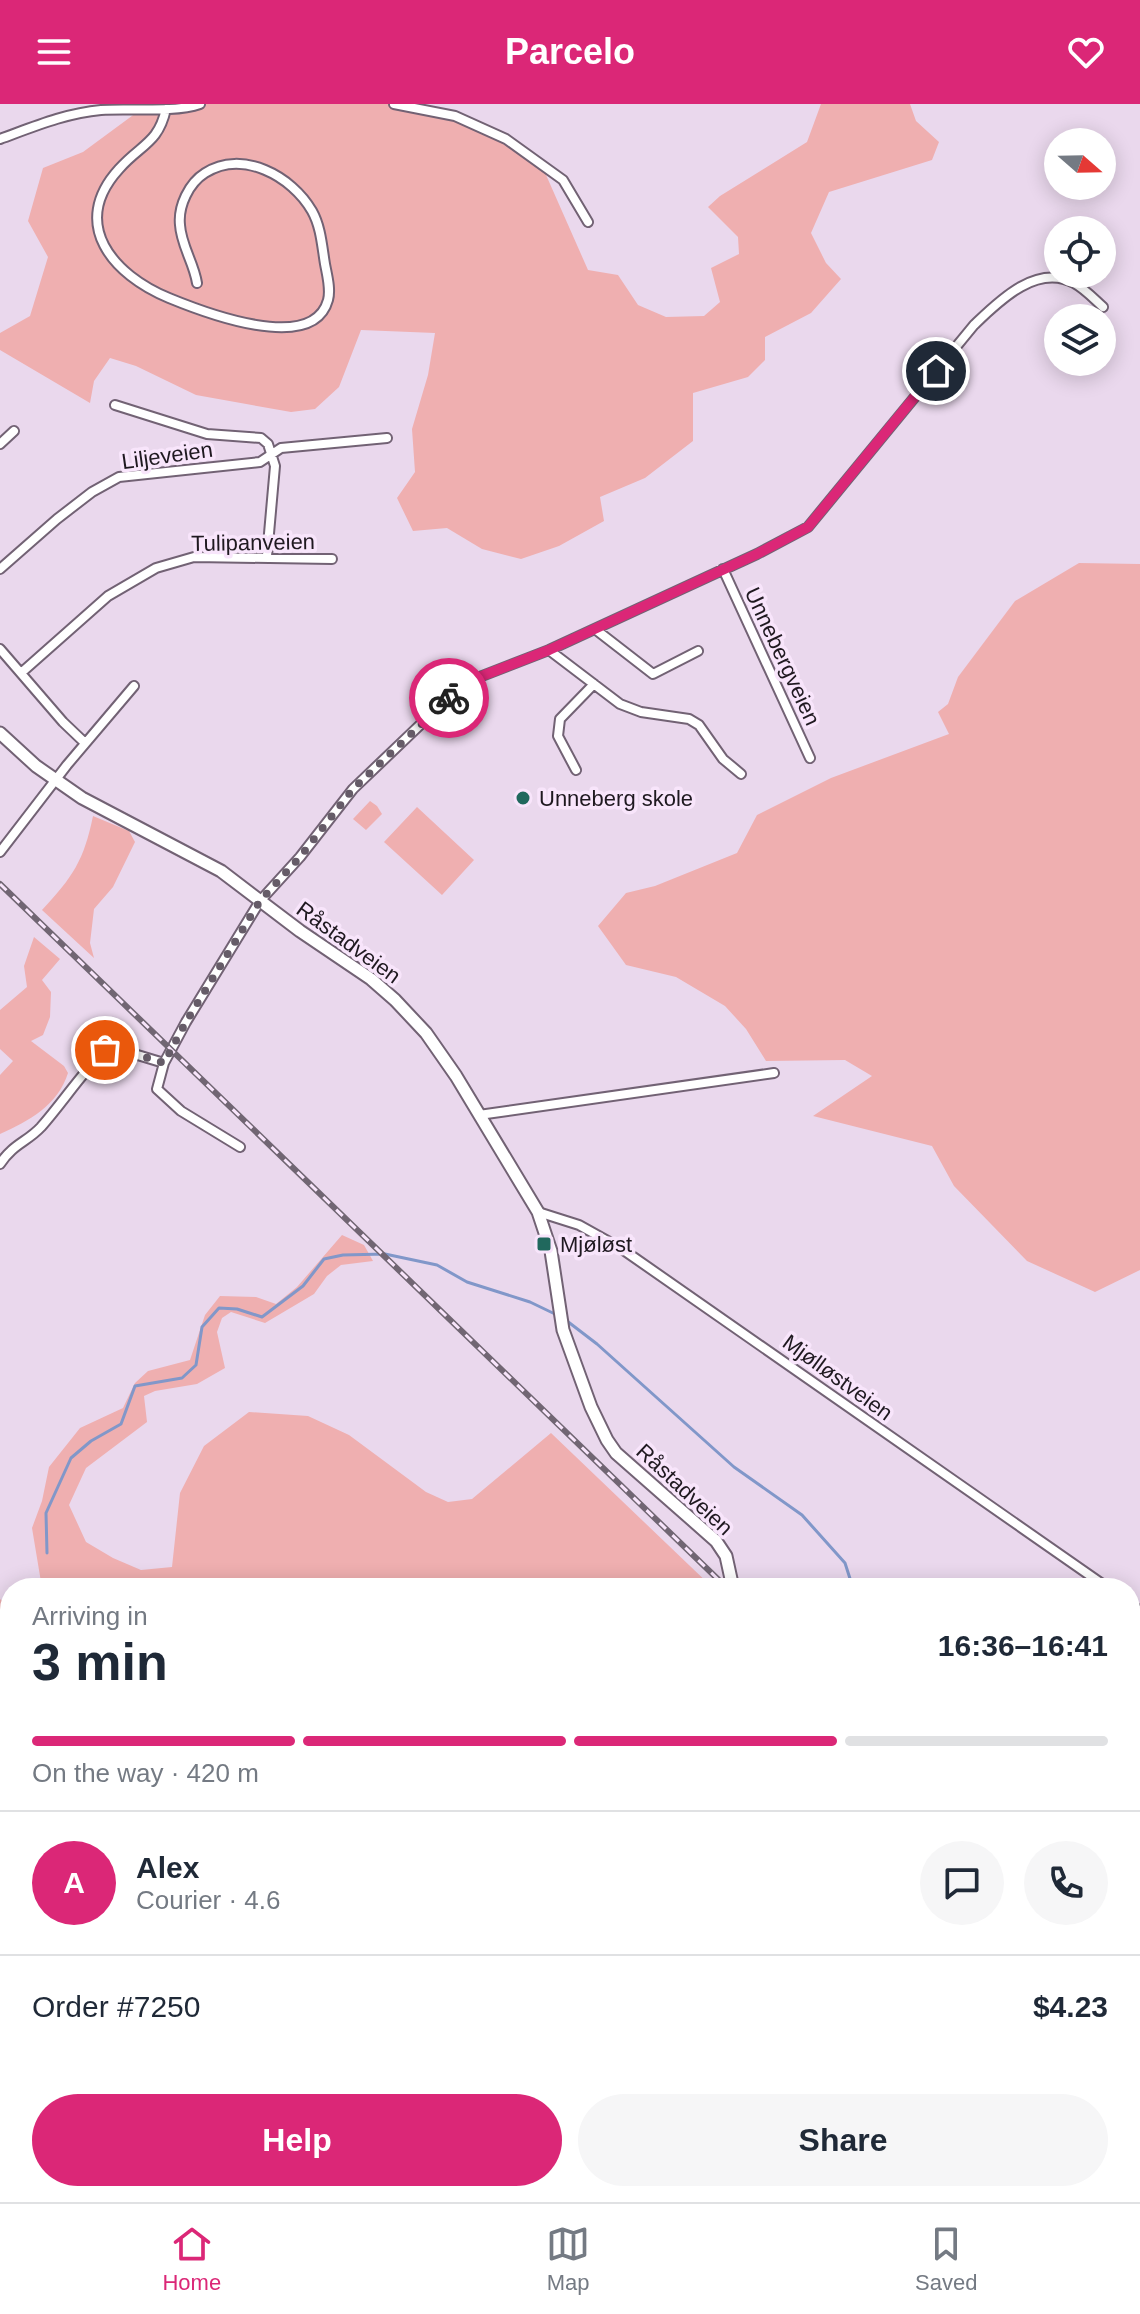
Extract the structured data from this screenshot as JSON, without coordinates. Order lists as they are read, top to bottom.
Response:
{
  "streets": {
    "main road": ["Råstadveien"],
    "street": [
      "Liljeveien",
      "Tulipanveien",
      "Unnebergveien",
      "Mjølløstveien"
    ]
  },
  "crossings": [
    ["Unnebergveien", "Råstadveien"],
    ["Råstadveien", "Mjølløstveien"]
  ],
  "places": {
    "other": ["Unneberg skole"],
    "transit": ["Mjøløst"]
  },
  "north": "right",
  "page": {
    "header": "Parcelo",
    "heading": ["3 min", "Arriving in", "16:36–16:41"],
    "panel": [
      "Alex",
      "Courier · 4.6",
      "Order #7250",
      "$4.23"
    ],
    "bar": "On the way · 420 m",
    "round": "A",
    "buttons": ["Help", "Share"],
    "tabs": ["Home", "Map", "Saved"]
  }
}
